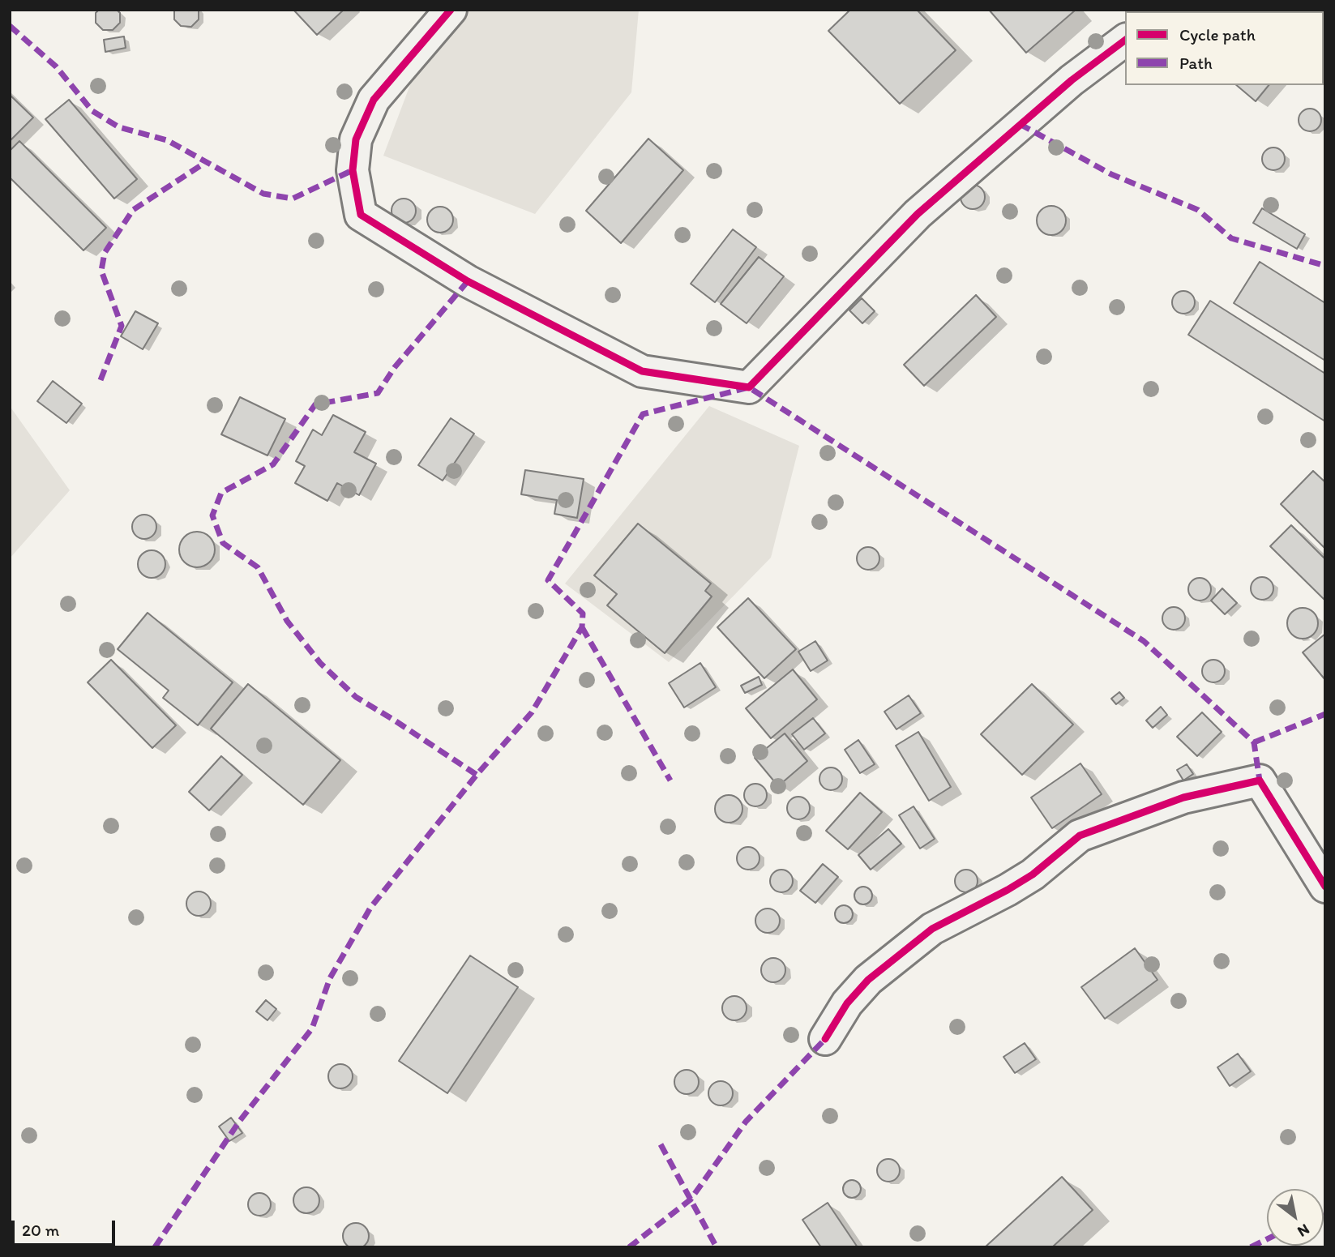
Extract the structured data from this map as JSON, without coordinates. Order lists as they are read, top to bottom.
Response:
{
  "legend": ["Cycle path", "Path"],
  "scale_bar": "20 m",
  "north": "bottom right"
}
